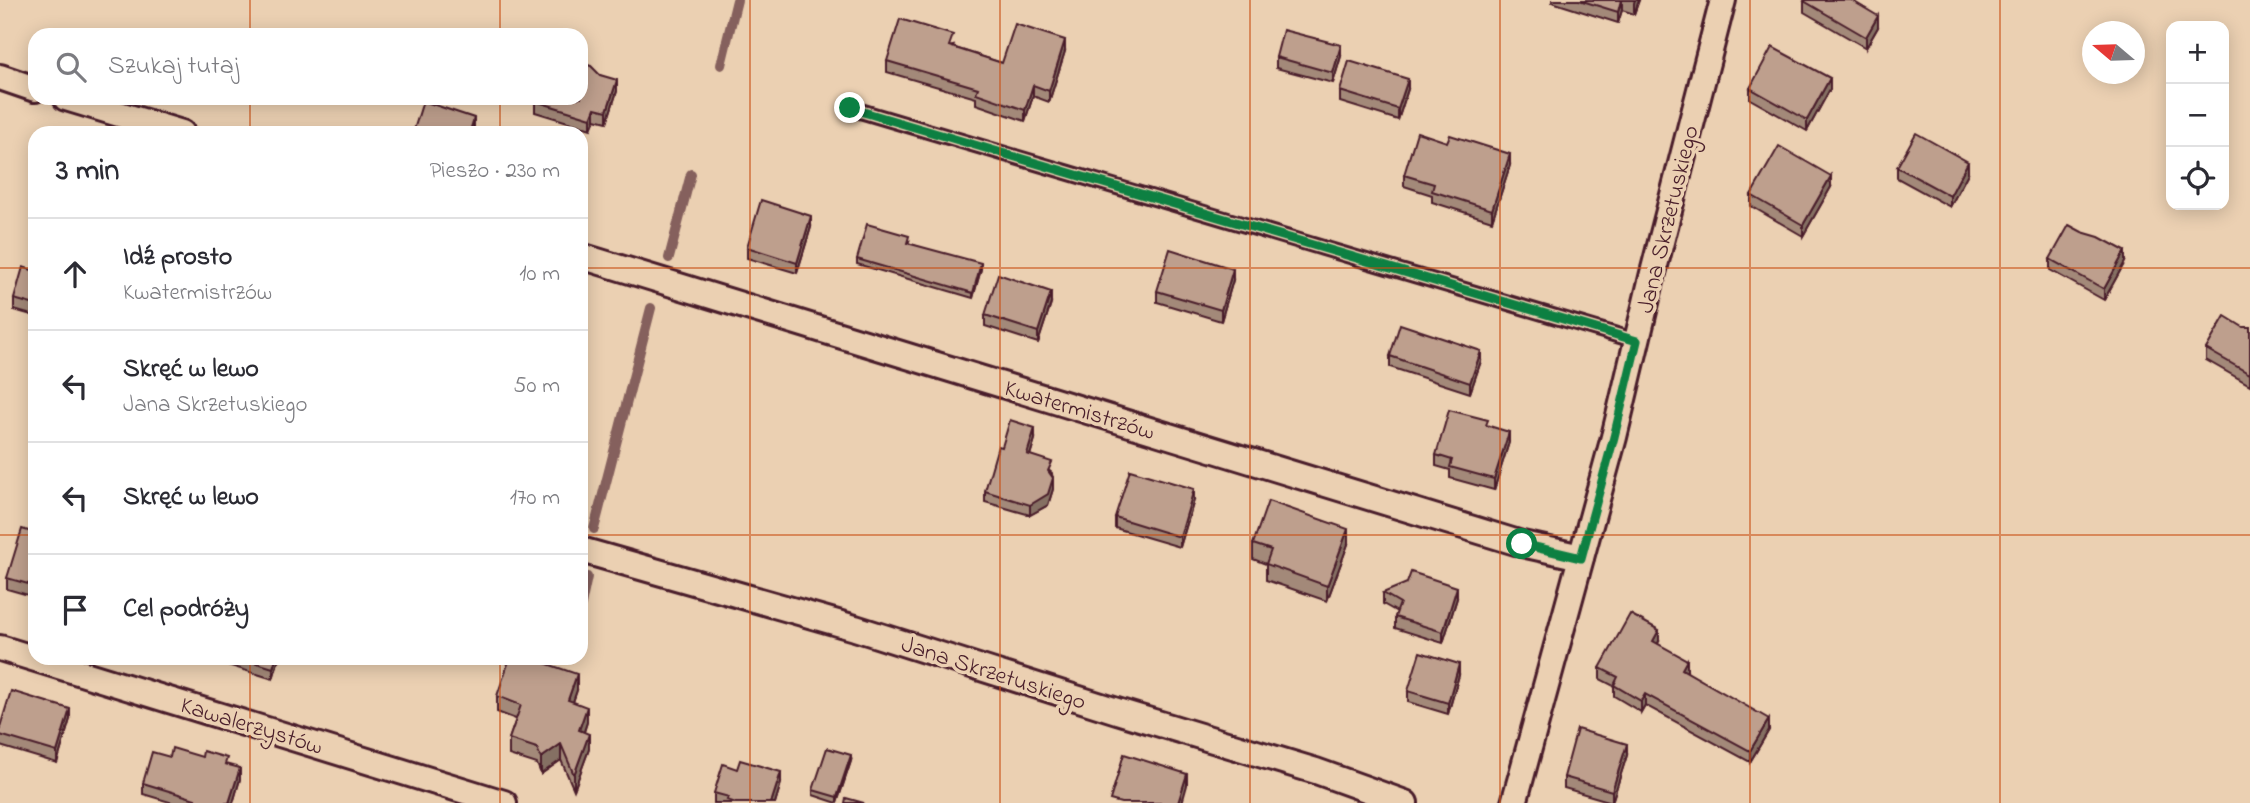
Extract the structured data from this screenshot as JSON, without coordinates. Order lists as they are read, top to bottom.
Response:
{
  "streets": {
    "street": ["Jana Skrzetuskiego", "Kwatermistrzów", "Kawalerzystów"]
  },
  "crossings": [
    ["Jana Skrzetuskiego", "Kwatermistrzów"]
  ],
  "north": "left",
  "page": {
    "map_buttons": ["+", "−"],
    "search": "Szukaj tutaj",
    "heading": ["3 min", "Pieszo · 230 m"],
    "list": [
      ["Idź prosto", "Kwatermistrzów", "10 m"],
      ["Skręć w lewo", "Jana Skrzetuskiego", "50 m"],
      ["Skręć w lewo", "170 m"],
      "Cel podróży"
    ]
  }
}
